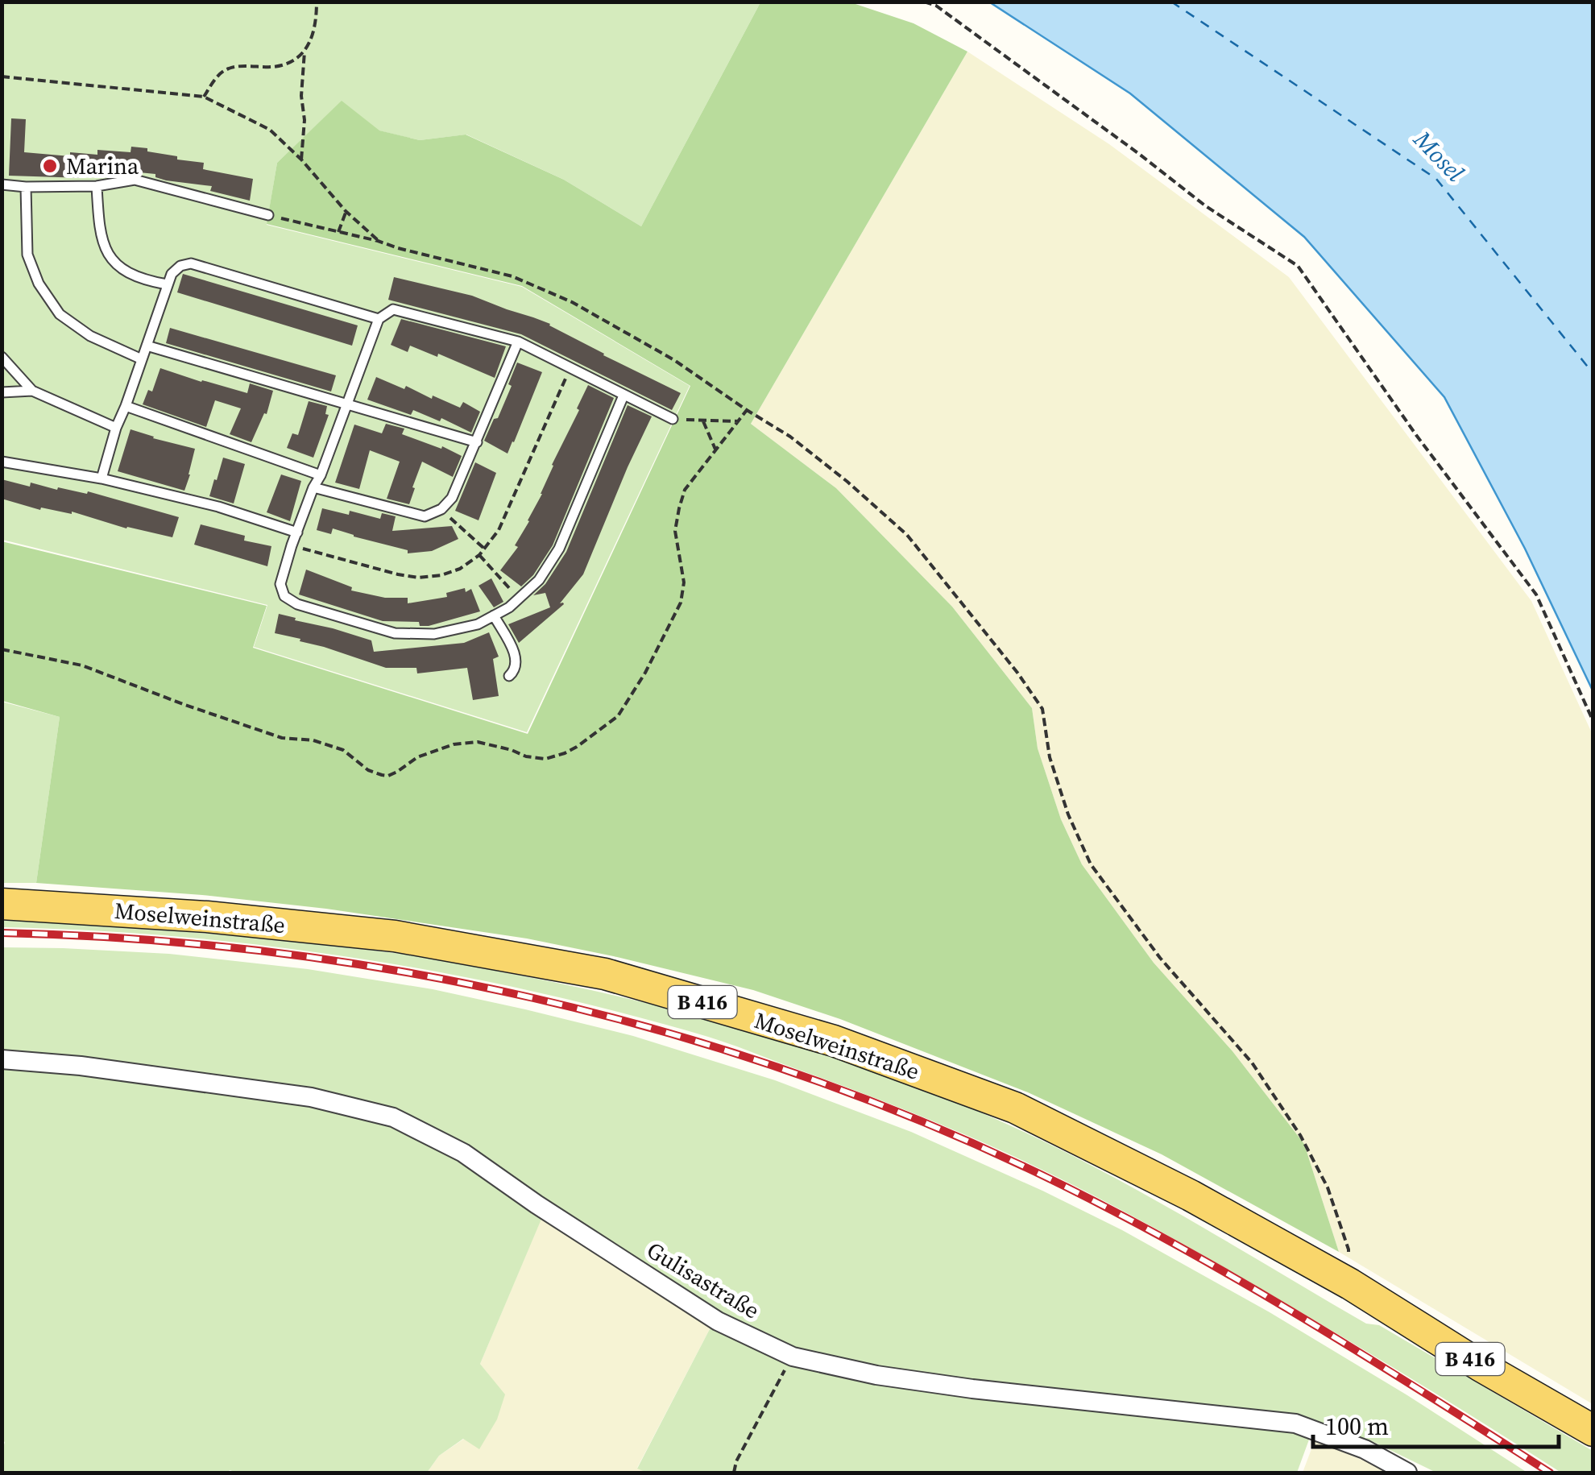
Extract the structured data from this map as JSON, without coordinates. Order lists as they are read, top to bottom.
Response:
{
  "streets": {
    "main road": ["Moselweinstraße", "B 416"],
    "street": ["Gulisastraße"]
  },
  "water": ["Mosel"],
  "places": ["Marina"],
  "scale_bar": "100 m"
}
